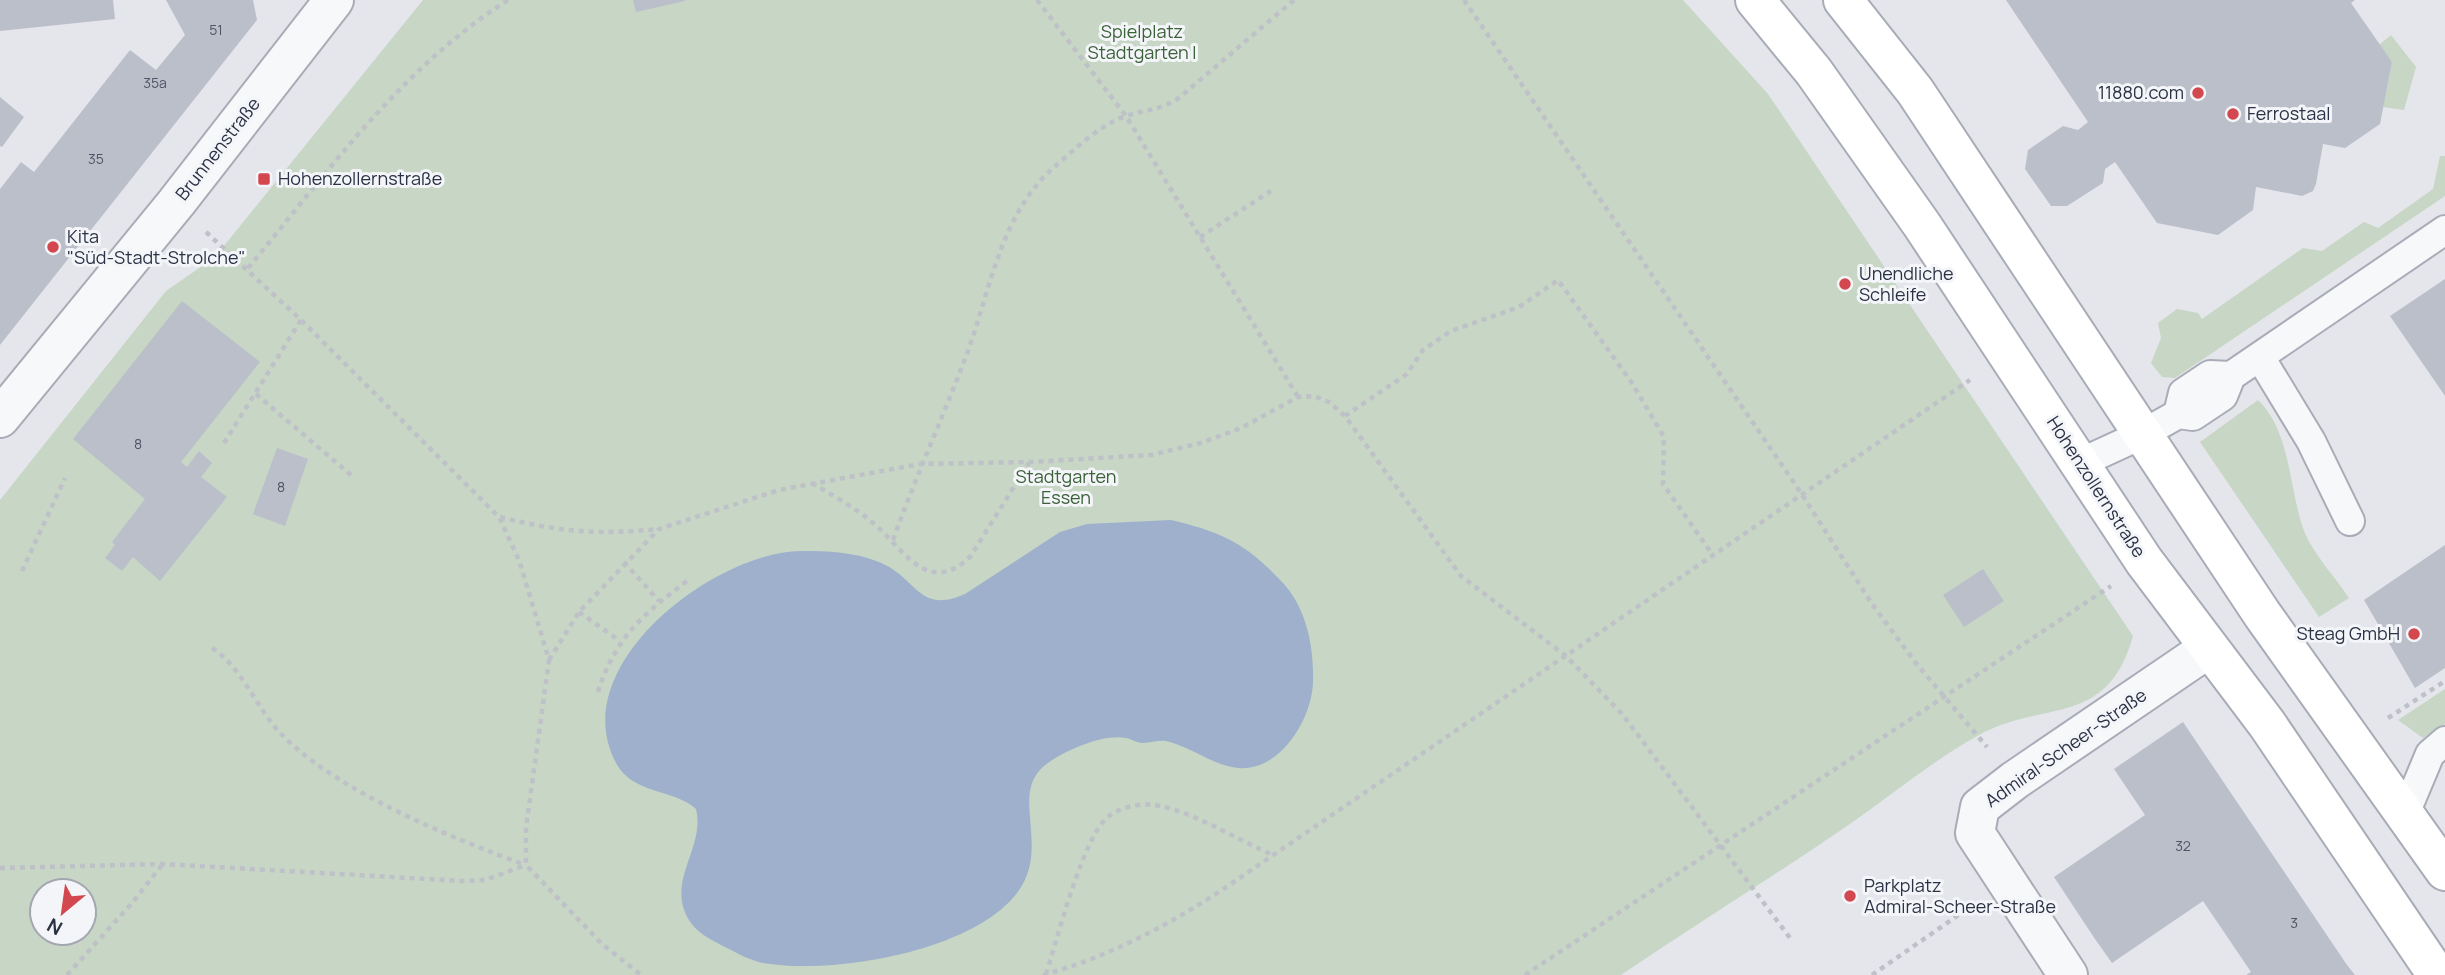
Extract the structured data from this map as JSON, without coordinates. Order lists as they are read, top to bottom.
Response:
{
  "streets": {
    "main road": ["Hohenzollernstraße"],
    "street": ["Brunnenstraße", "Admiral-Scheer-Straße"]
  },
  "crossings": [
    ["Hohenzollernstraße", "Admiral-Scheer-Straße"]
  ],
  "parks": ["Spielplatz Stadtgarten I", "Stadtgarten Essen"],
  "places": {
    "other": [
      "11880.com",
      "Ferrostaal",
      "Kita \"Süd-Stadt-Strolche\"",
      "Unendliche Schleife",
      "Steag GmbH",
      "Parkplatz Admiral-Scheer-Straße"
    ],
    "transit": ["Hohenzollernstraße"]
  },
  "house_numbers": [
    "51",
    "35a",
    "35",
    "8",
    "8",
    "32",
    "3"
  ],
  "north": "bottom left"
}
